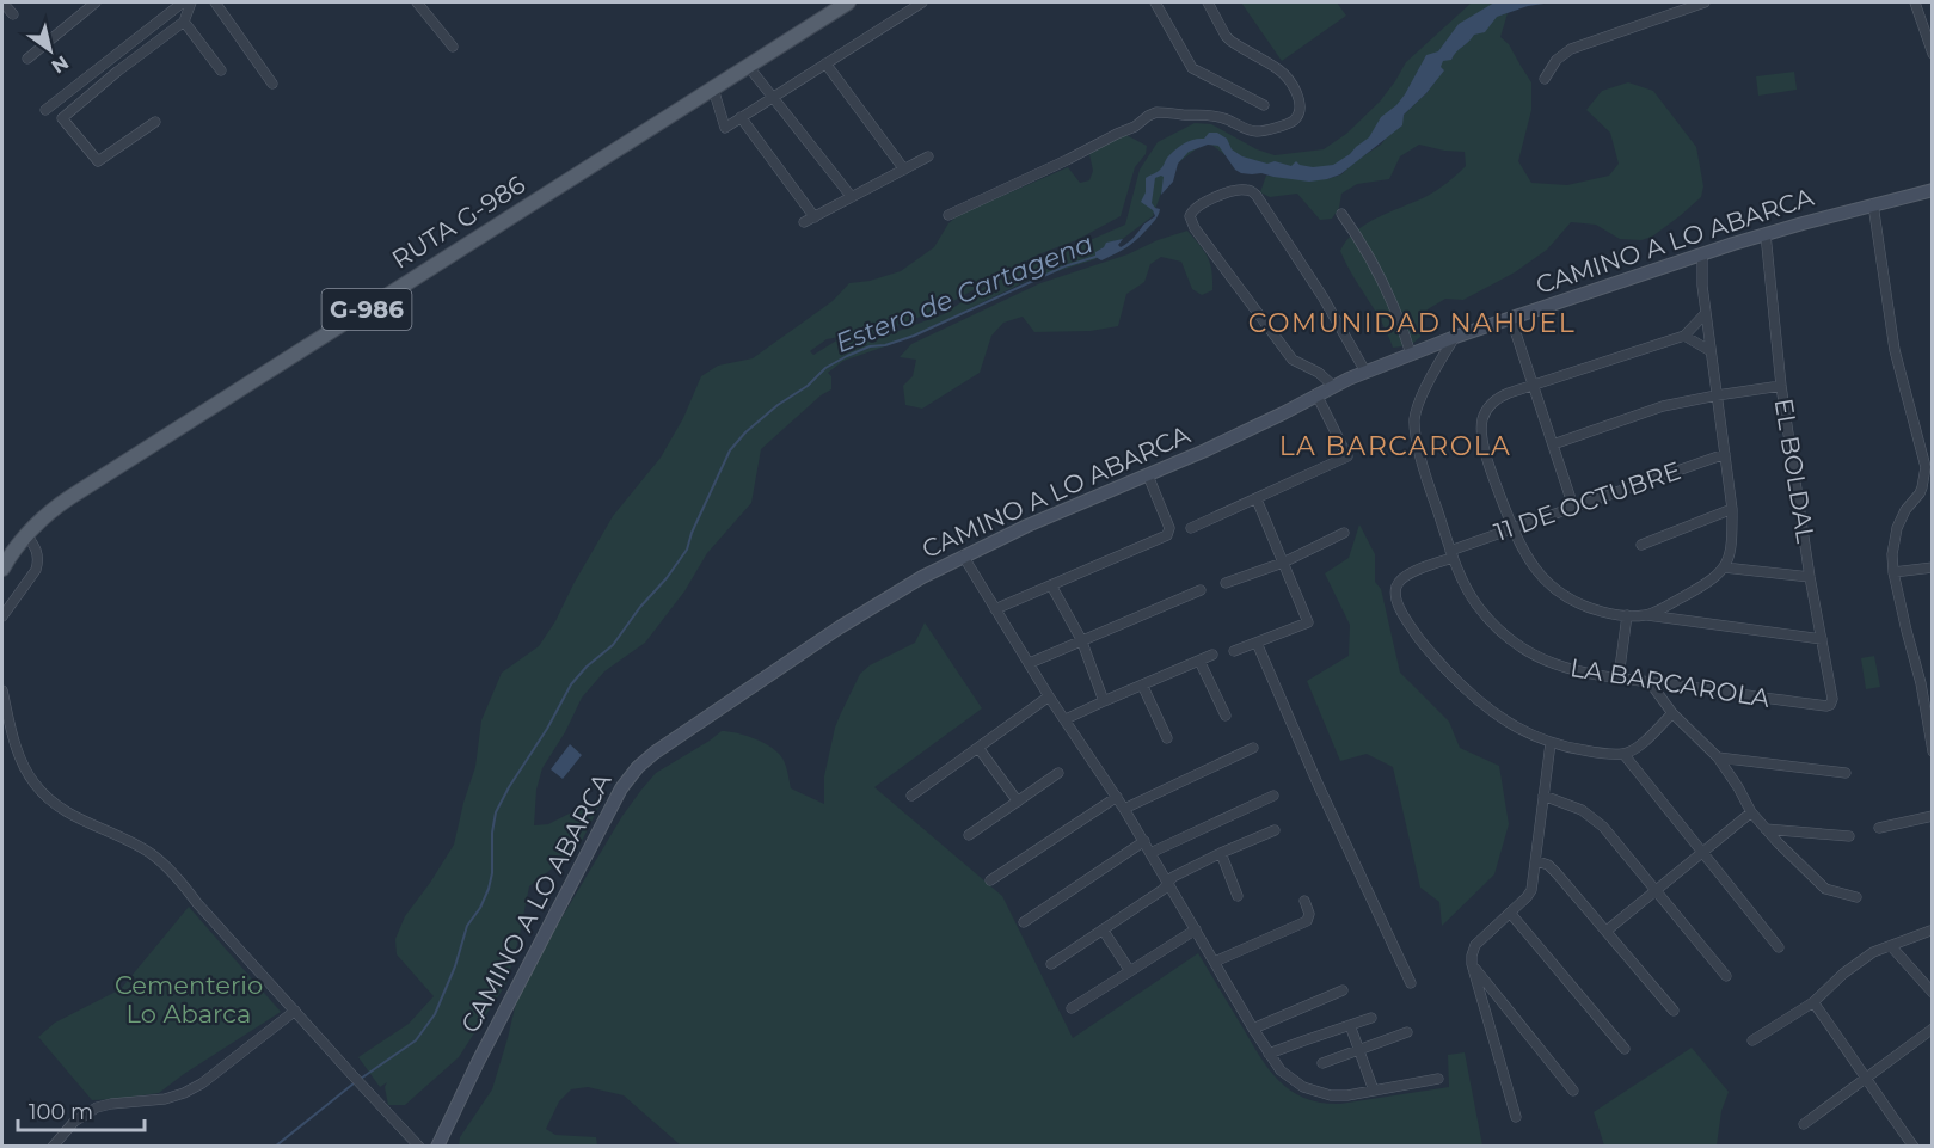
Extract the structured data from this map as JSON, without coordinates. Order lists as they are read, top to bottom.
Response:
{
  "streets": {
    "main road": ["RUTA G-986", "CAMINO A LO ABARCA", "G-986"],
    "street": ["EL BOLDAL", "11 DE OCTUBRE", "LA BARCAROLA"]
  },
  "crossings": [
    ["CAMINO A LO ABARCA", "EL BOLDAL"],
    ["CAMINO A LO ABARCA", "LA BARCAROLA"],
    ["EL BOLDAL", "LA BARCAROLA"],
    ["11 DE OCTUBRE", "LA BARCAROLA"]
  ],
  "districts": ["COMUNIDAD NAHUEL", "LA BARCAROLA"],
  "water": ["Estero de Cartagena"],
  "parks": ["Cementerio Lo Abarca"],
  "scale_bar": "100 m",
  "north": "bottom right"
}
